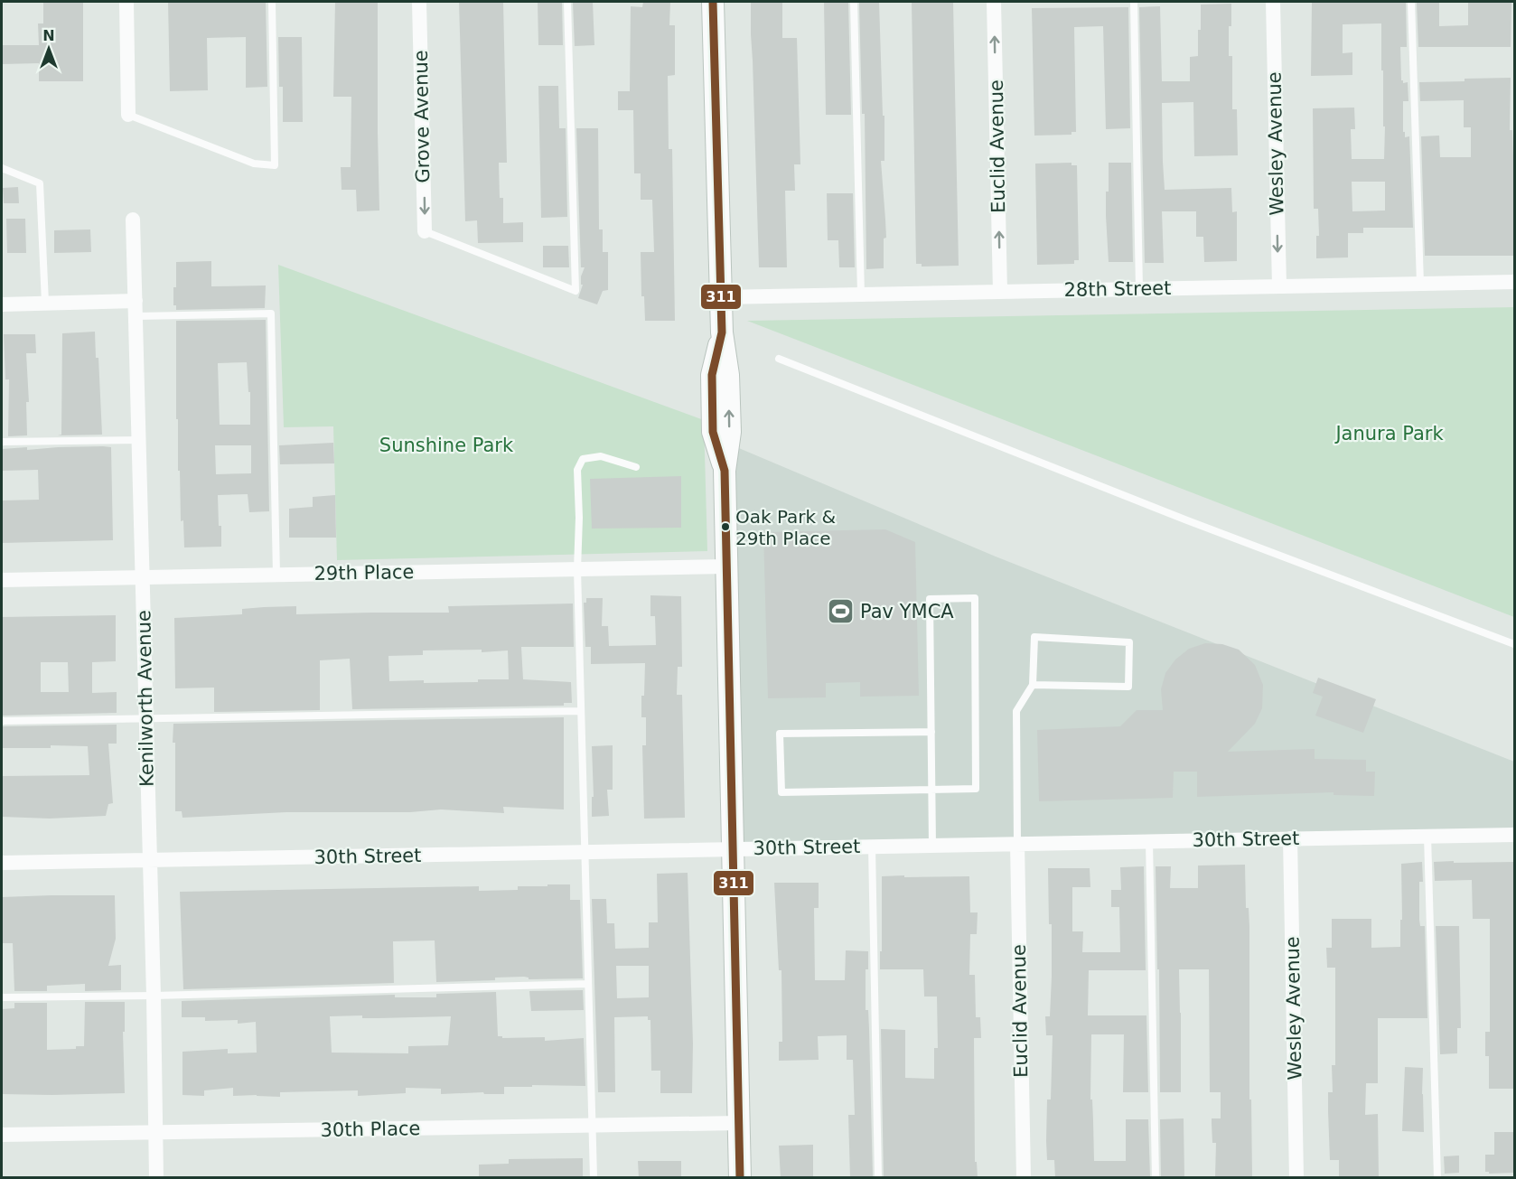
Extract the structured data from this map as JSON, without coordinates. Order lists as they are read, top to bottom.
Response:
{
  "streets": {
    "street": [
      "Grove Avenue",
      "Wesley Avenue",
      "Euclid Avenue",
      "28th Street",
      "29th Place",
      "Kenilworth Avenue",
      "30th Street",
      "30th Place"
    ]
  },
  "crossings": [
    ["Wesley Avenue", "28th Street"],
    ["Wesley Avenue", "30th Street"],
    ["Euclid Avenue", "28th Street"],
    ["Euclid Avenue", "30th Street"],
    ["29th Place", "Kenilworth Avenue"],
    ["Kenilworth Avenue", "30th Street"],
    ["Kenilworth Avenue", "30th Place"]
  ],
  "one_way": ["Grove Avenue", "Wesley Avenue", "Euclid Avenue"],
  "parks": ["Janura Park", "Sunshine Park"],
  "places": {
    "other": ["Oak Park & 29th Place"],
    "sports": ["Pav YMCA"]
  },
  "lines": ["transit line 311"],
  "north": "top"
}
